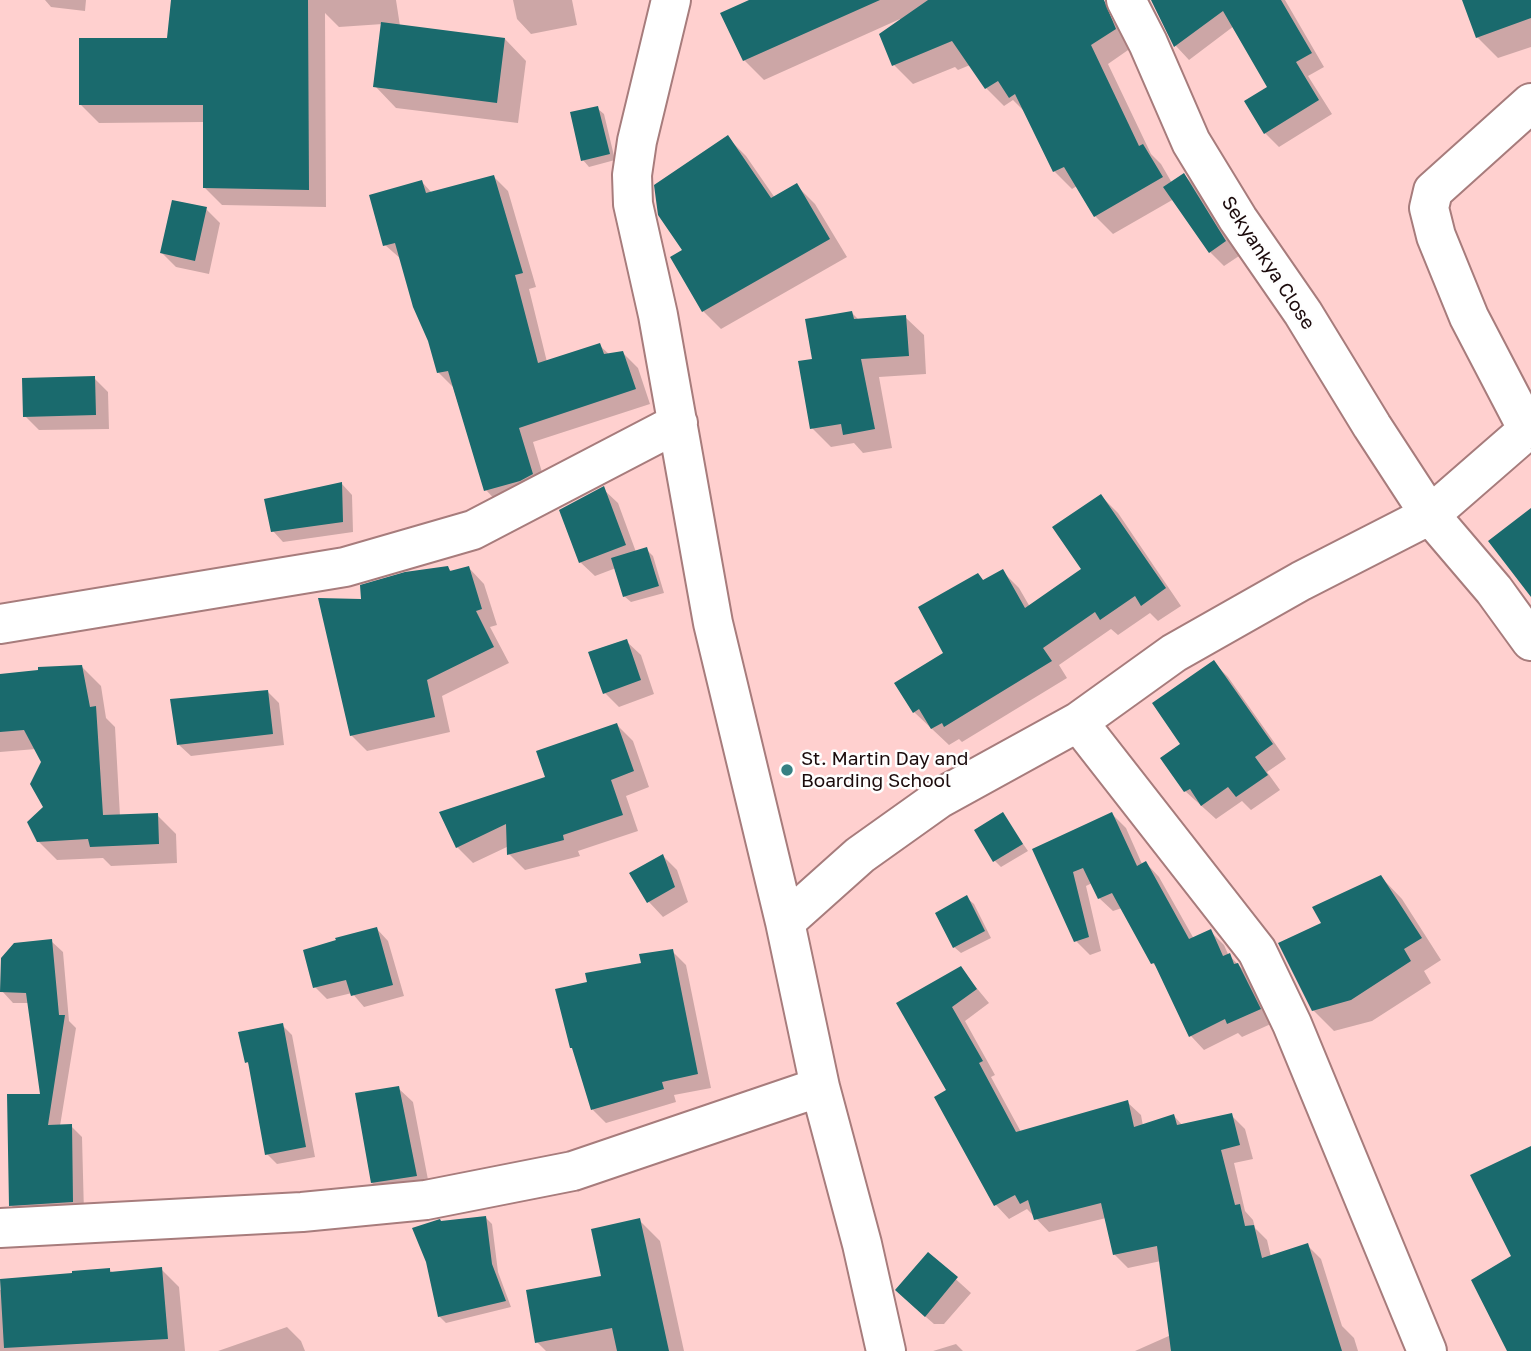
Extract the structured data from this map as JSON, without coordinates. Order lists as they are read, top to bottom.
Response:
{
  "streets": {
    "street": ["Sekyankya Close"]
  },
  "places": ["St. Martin Day and Boarding School"]
}
